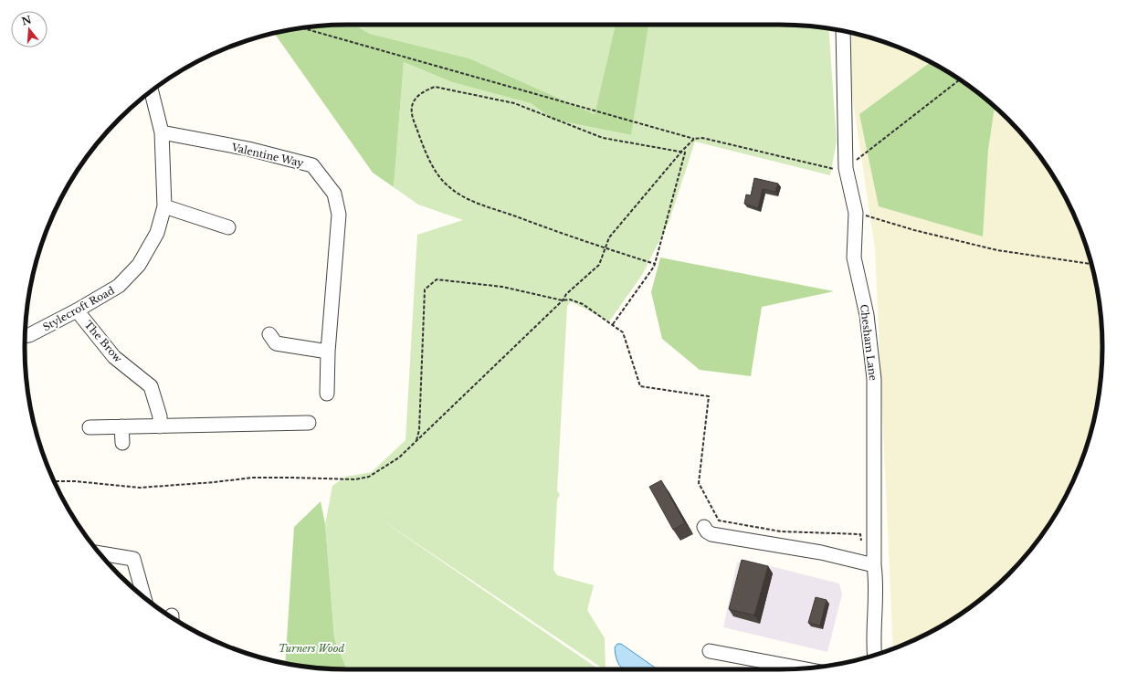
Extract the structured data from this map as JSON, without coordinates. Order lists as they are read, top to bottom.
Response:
{
  "streets": {
    "street": [
      "Valentine Way",
      "Stylecroft Road",
      "The Brow",
      "Chesham Lane"
    ]
  },
  "crossings": [
    ["Valentine Way", "Stylecroft Road"],
    ["Stylecroft Road", "The Brow"]
  ],
  "parks": ["Turners Wood"],
  "north": "top"
}
